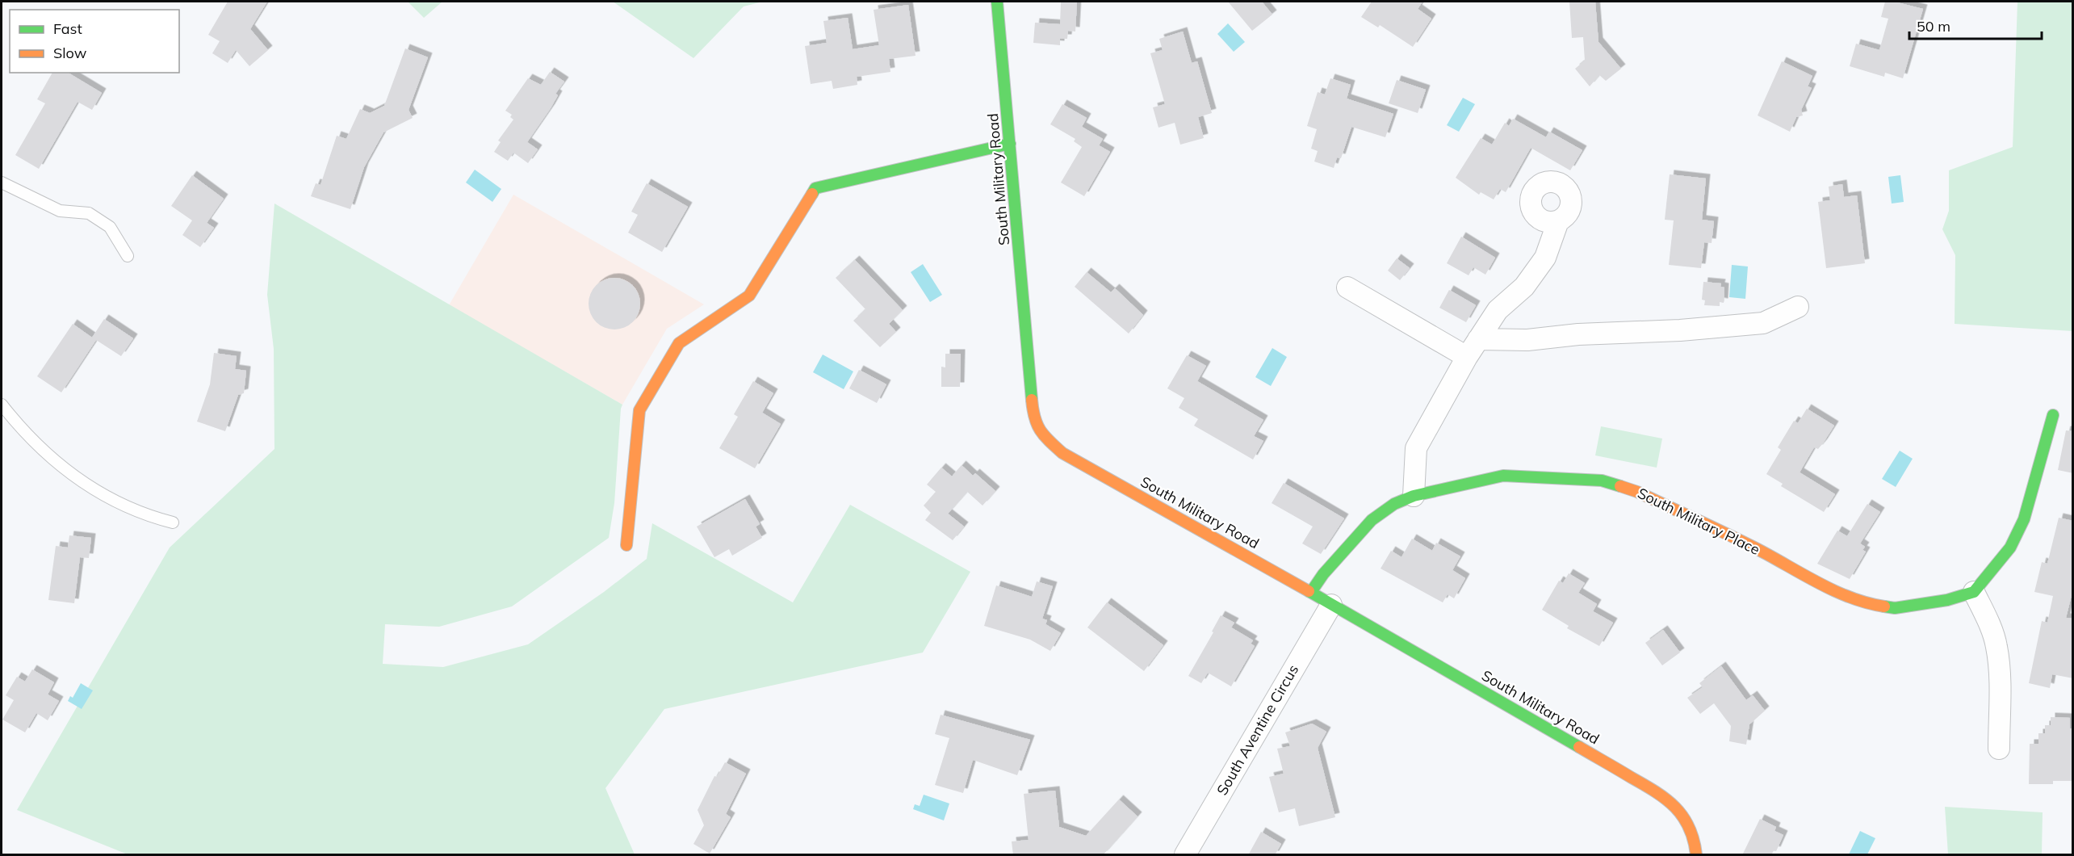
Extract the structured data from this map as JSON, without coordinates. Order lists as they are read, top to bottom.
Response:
{
  "streets": {
    "street": ["South Military Road", "South Military Place", "South Aventine Circus"]
  },
  "crossings": [
    ["South Military Road", "South Military Place"],
    ["South Military Road", "South Aventine Circus"]
  ],
  "legend": ["Fast", "Slow"],
  "scale_bar": "50 m"
}
